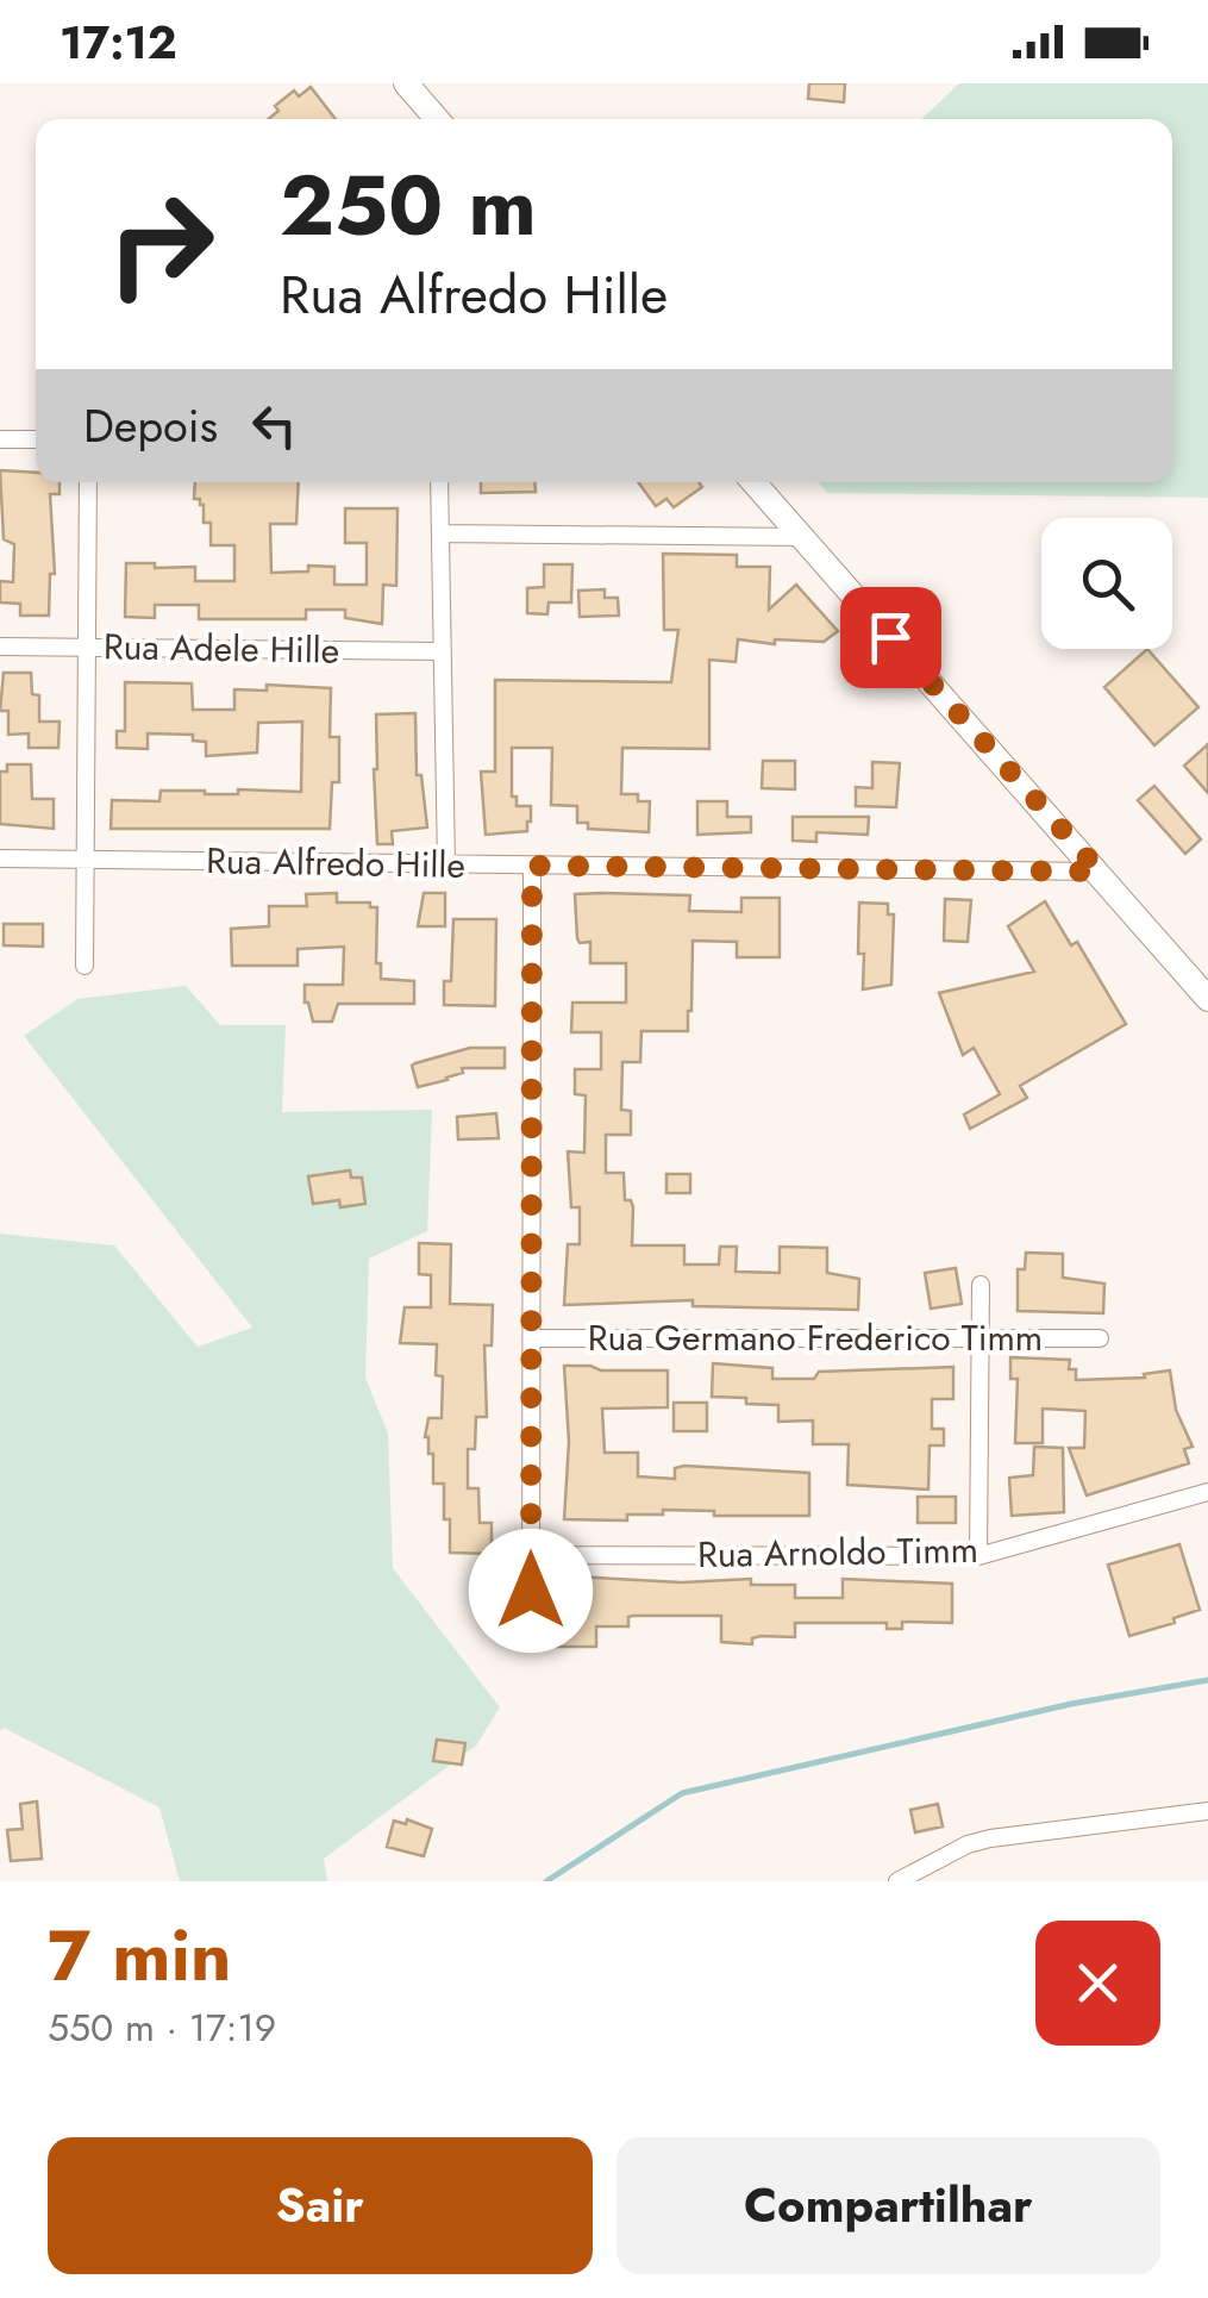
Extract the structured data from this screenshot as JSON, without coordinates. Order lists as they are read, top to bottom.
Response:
{
  "streets": {
    "street": [
      "Rua Adele Hille",
      "Rua Alfredo Hille",
      "Rua Germano Frederico Timm",
      "Rua Arnoldo Timm"
    ]
  },
  "page": {
    "status": "17:12",
    "turn": ["250 m", "Rua Alfredo Hille"],
    "then": "Depois",
    "heading": ["7 min", "550 m · 17:19"],
    "buttons": ["Sair", "Compartilhar"]
  }
}
